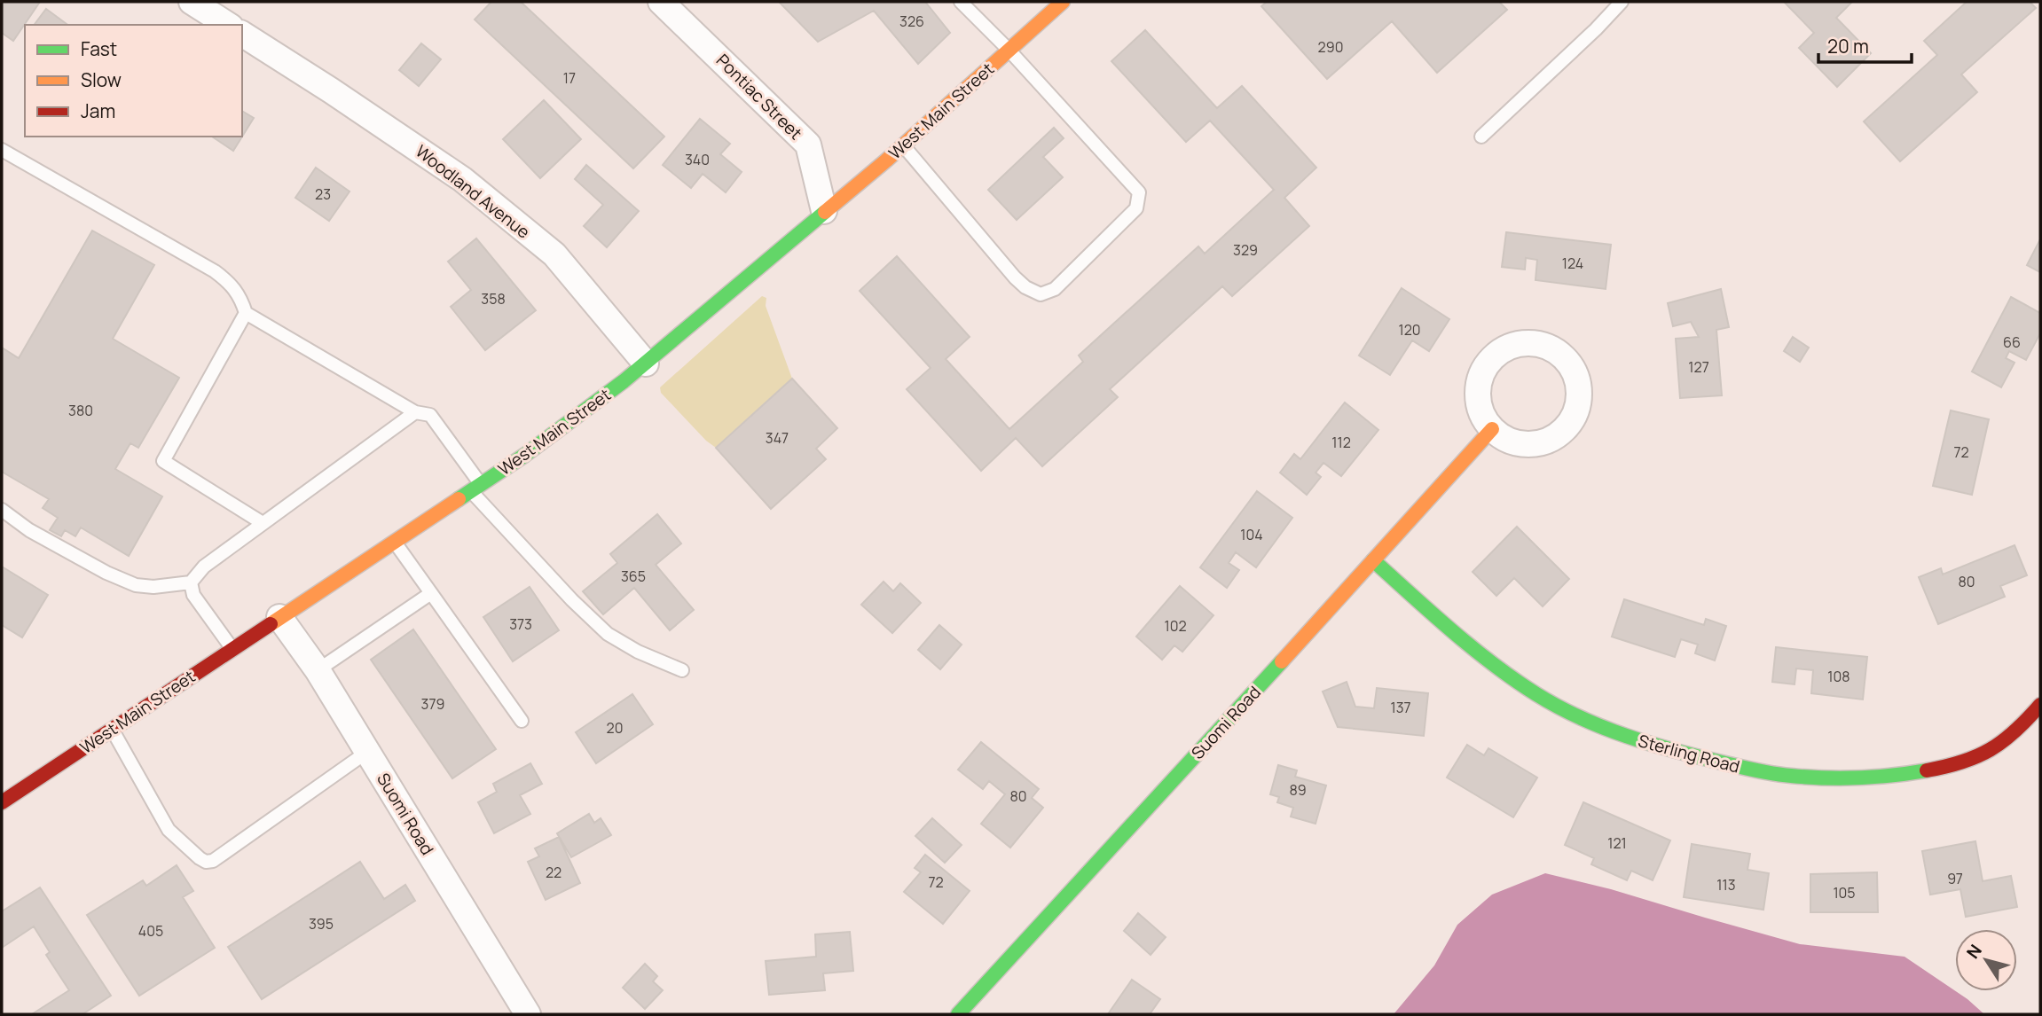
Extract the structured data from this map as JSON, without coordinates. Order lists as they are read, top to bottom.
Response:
{
  "streets": {
    "street": [
      "Pontiac Street",
      "West Main Street",
      "Woodland Avenue",
      "Suomi Road",
      "Sterling Road"
    ]
  },
  "crossings": [
    ["Pontiac Street", "West Main Street"],
    ["West Main Street", "Woodland Avenue"],
    ["West Main Street", "Suomi Road"],
    ["Suomi Road", "Sterling Road"]
  ],
  "house_numbers": [
    "326",
    "290",
    "17",
    "340",
    "23",
    "329",
    "124",
    "358",
    "120",
    "66",
    "127",
    "380",
    "347",
    "112",
    "72",
    "104",
    "365",
    "80",
    "373",
    "102",
    "108",
    "379",
    "137",
    "20",
    "89",
    "80",
    "121",
    "22",
    "97",
    "72",
    "113",
    "105",
    "395",
    "405"
  ],
  "legend": ["Fast", "Slow", "Jam"],
  "scale_bar": "20 m",
  "north": "top left"
}
